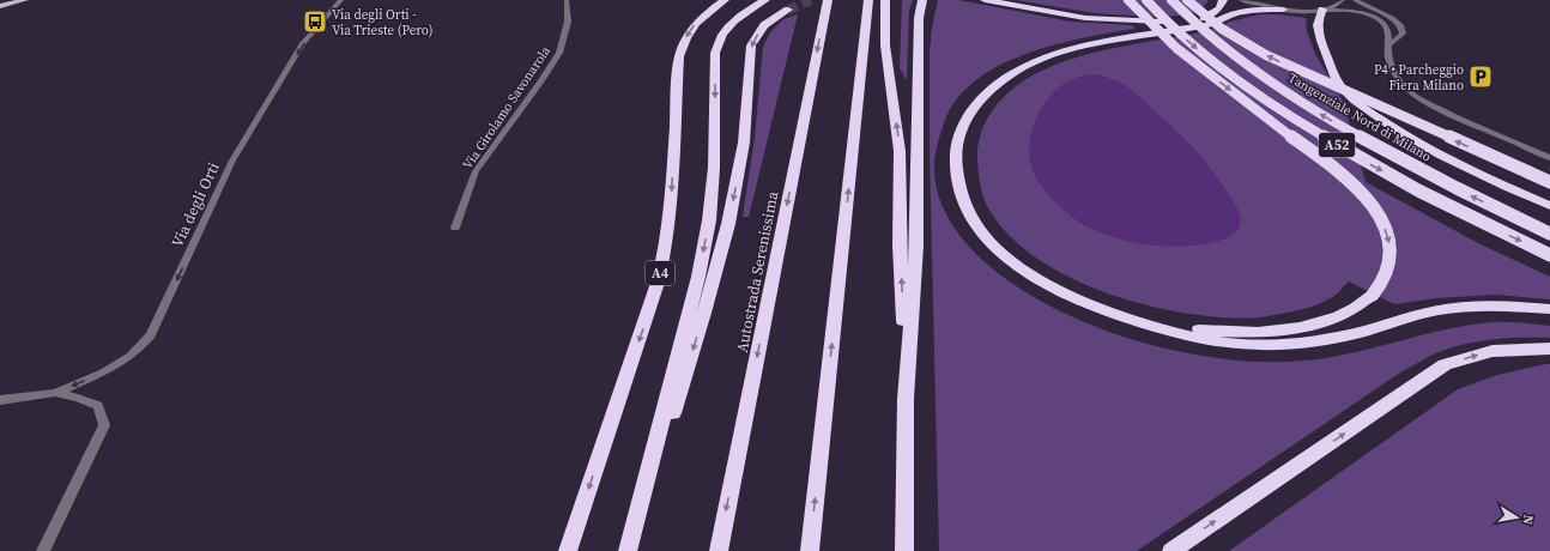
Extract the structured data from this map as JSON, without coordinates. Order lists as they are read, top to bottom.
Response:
{
  "streets": {
    "highway": [
      "Tangenziale Nord di Milano",
      "A52",
      "Autostrada Serenissima",
      "A4"
    ],
    "street": ["Via Girolamo Savonarola", "Via degli Orti"]
  },
  "one_way": ["Via degli Orti"],
  "places": {
    "bus stop": ["Via degli Orti - Via Trieste (Pero)"],
    "parking": ["P4 • Parcheggio Fiera Milano"]
  },
  "north": "right"
}
